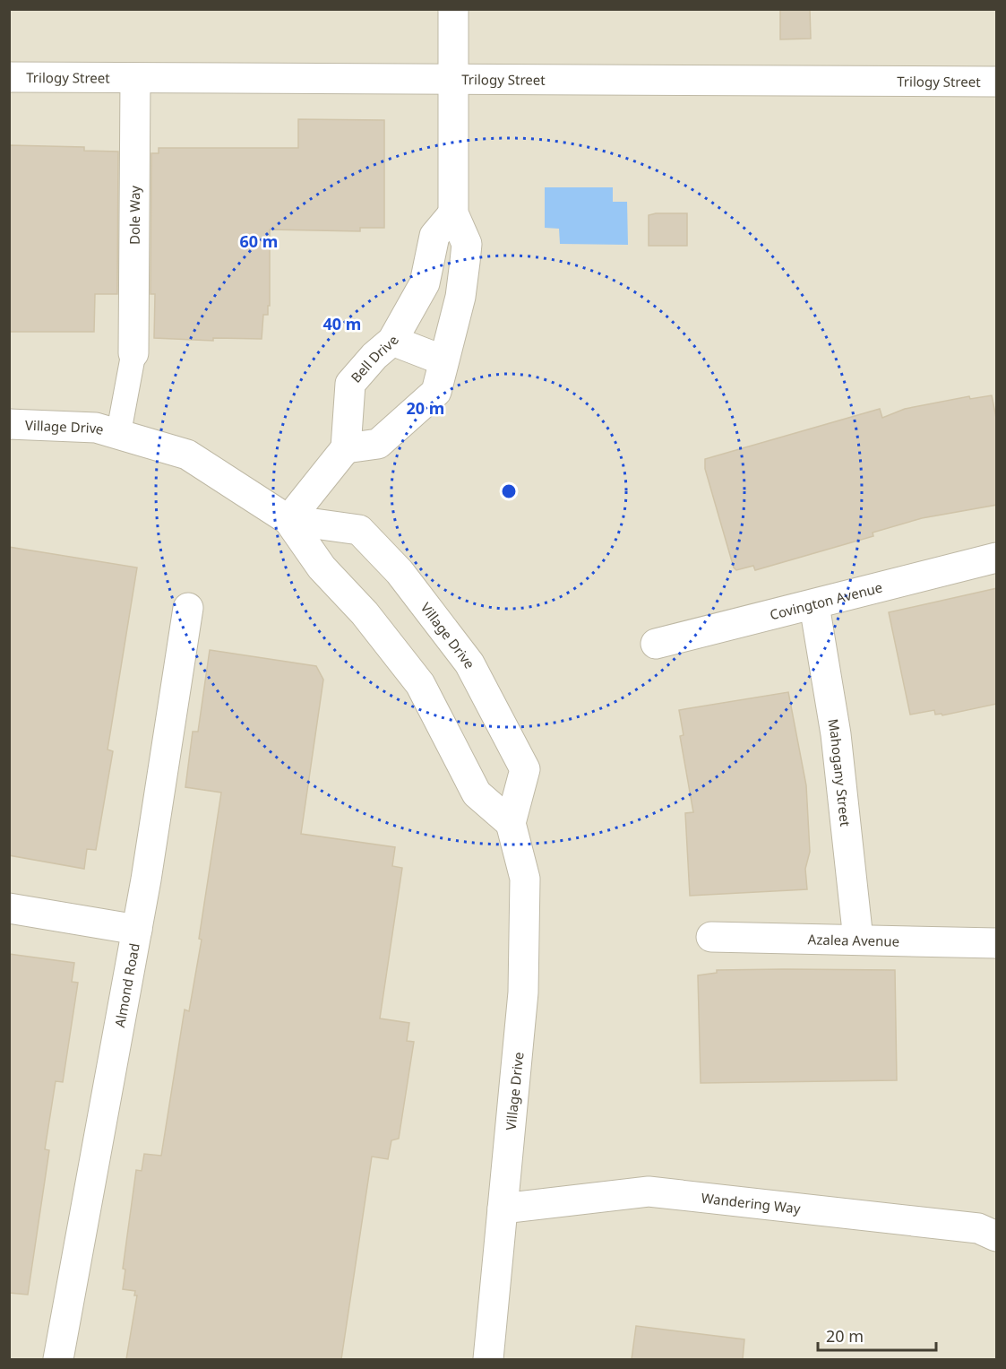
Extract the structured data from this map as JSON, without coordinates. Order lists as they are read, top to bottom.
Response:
{
  "streets": {
    "street": [
      "Trilogy Street",
      "Dole Way",
      "Bell Drive",
      "Village Drive",
      "Covington Avenue",
      "Mahogany Street",
      "Azalea Avenue",
      "Almond Road",
      "Wandering Way"
    ]
  },
  "crossings": [
    ["Trilogy Street", "Dole Way"],
    ["Village Drive", "Wandering Way"],
    ["Covington Avenue", "Mahogany Street"],
    ["Mahogany Street", "Azalea Avenue"]
  ],
  "scale_bar": "20 m",
  "rings": ["60 m", "40 m", "20 m"]
}
